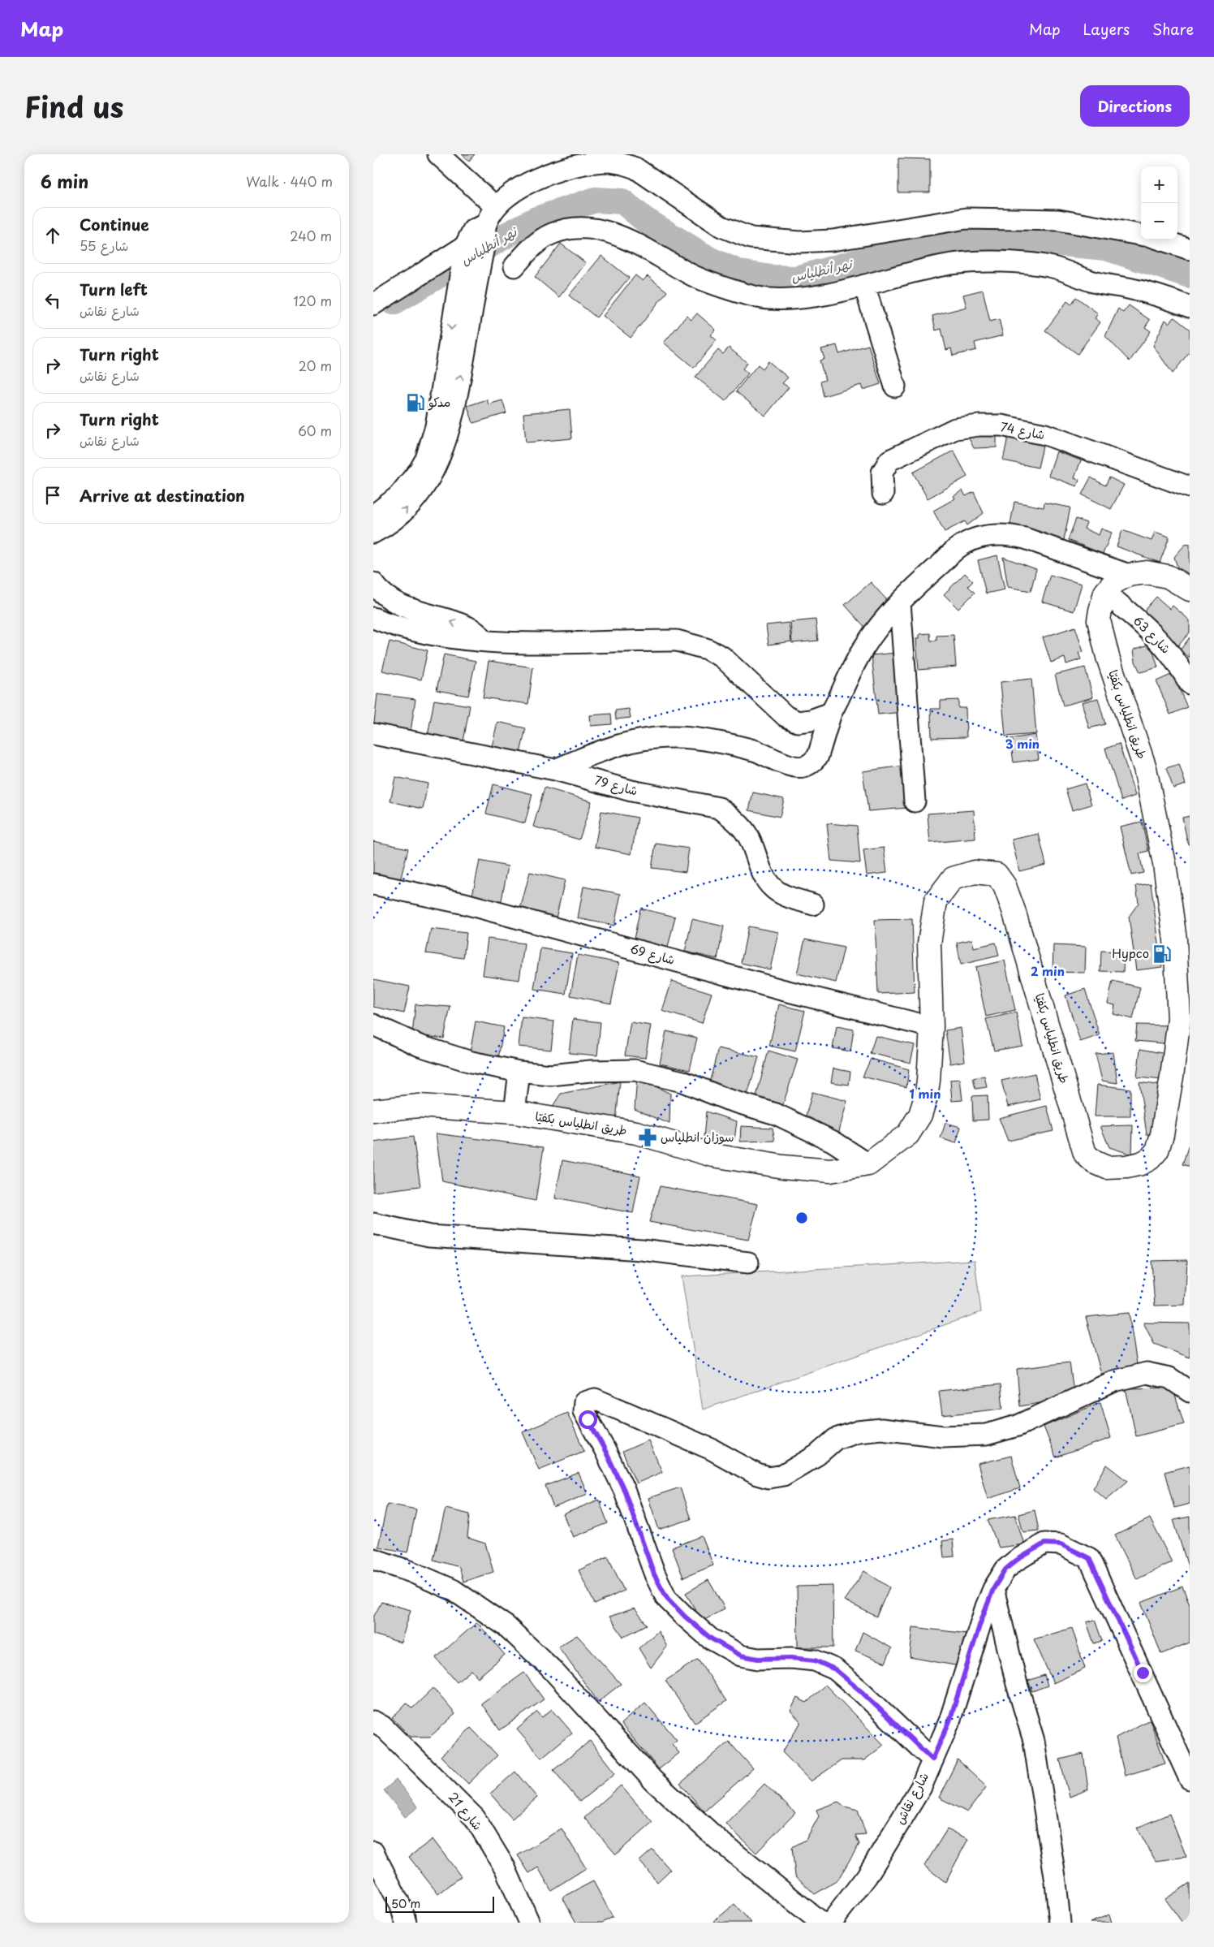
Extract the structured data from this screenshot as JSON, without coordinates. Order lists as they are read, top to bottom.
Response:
{
  "streets": {
    "highway": ["طريق انطلياس بكفيّا"],
    "street": [
      "شارع 74",
      "شارع 63",
      "شارع 79",
      "شارع 69",
      "شارع نقاش",
      "شارع 21"
    ]
  },
  "crossings": [
    ["شارع 63", "طريق انطلياس بكفيّا"],
    ["طريق انطلياس بكفيّا", "شارع 69"]
  ],
  "water": ["نهر أنطلياس"],
  "places": {
    "fuel station": ["مدكو", "Hypco"],
    "pharmacy": ["سوزان انطلياس"]
  },
  "scale_bar": "50 m",
  "page": {
    "header": "Map",
    "nav": ["Map", "Layers", "Share"],
    "title": "Find us",
    "buttons": "Directions",
    "heading": ["6 min", "Walk · 440 m"],
    "map_buttons": ["+", "−"],
    "list": [
      ["Continue", "شارع 55", "240 m"],
      ["Turn left", "شارع نقاش", "120 m"],
      ["Turn right", "شارع نقاش", "20 m"],
      ["Turn right", "شارع نقاش", "60 m"],
      "Arrive at destination"
    ],
    "scale": "50 m"
  },
  "rings": ["3 min", "2 min", "1 min"]
}
